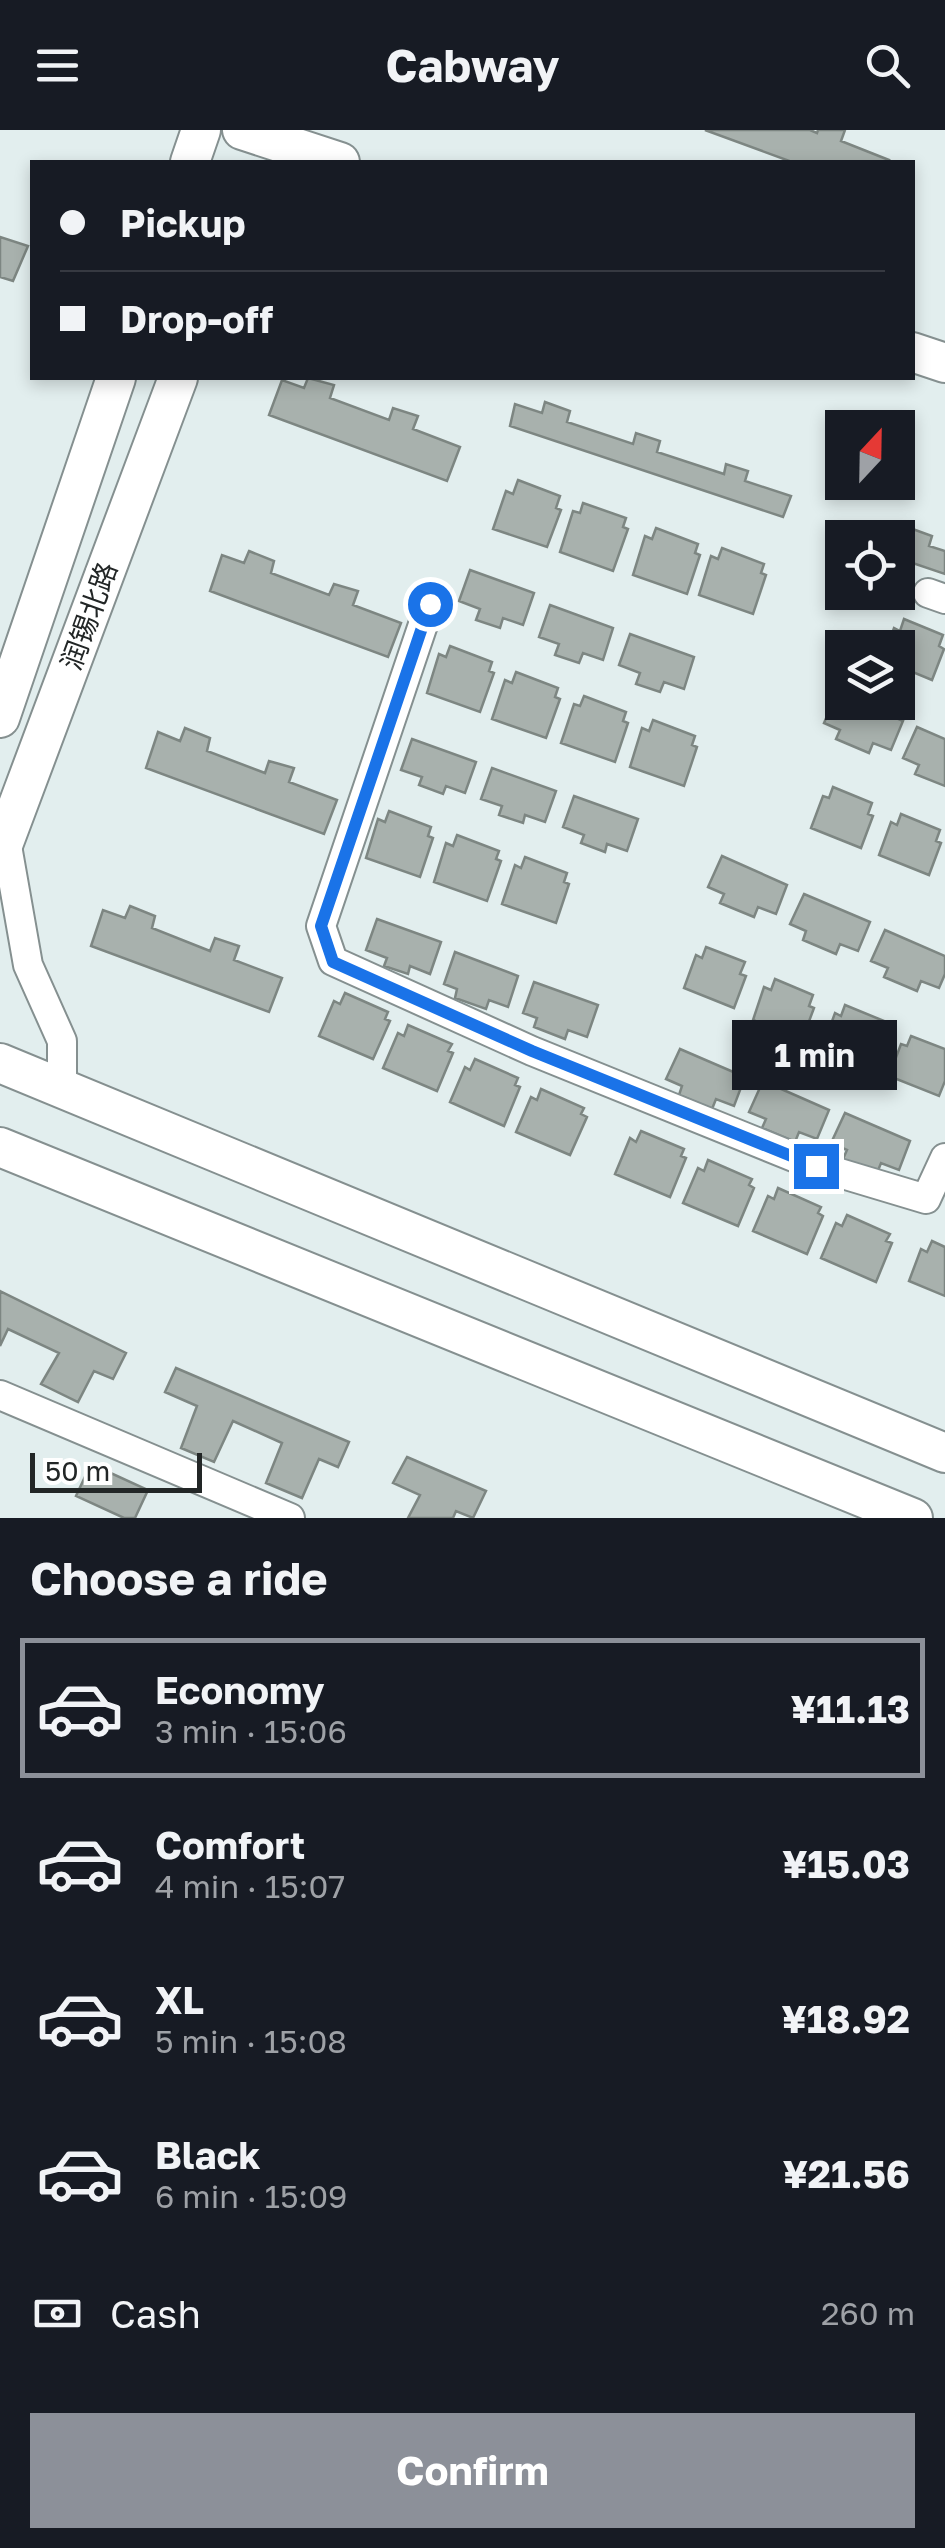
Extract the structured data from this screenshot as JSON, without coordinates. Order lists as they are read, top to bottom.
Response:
{
  "streets": {
    "main road": ["润锡北路"]
  },
  "scale_bar": "50 m",
  "north": "top",
  "page": {
    "header": "Cabway",
    "banner": ["Pickup", "Drop-off"],
    "bubble": "1 min",
    "scale": "50 m",
    "heading": "Choose a ride",
    "list": [
      {
        "name": "Economy",
        "note": "3 min · 15:06",
        "value": "¥11.13"
      },
      {
        "name": "Comfort",
        "note": "4 min · 15:07",
        "value": "¥15.03"
      },
      {
        "name": "XL",
        "note": "5 min · 15:08",
        "value": "¥18.92"
      },
      {
        "name": "Black",
        "note": "6 min · 15:09",
        "value": "¥21.56"
      }
    ],
    "pay": ["Cash", "260 m"],
    "buttons": "Confirm"
  }
}
